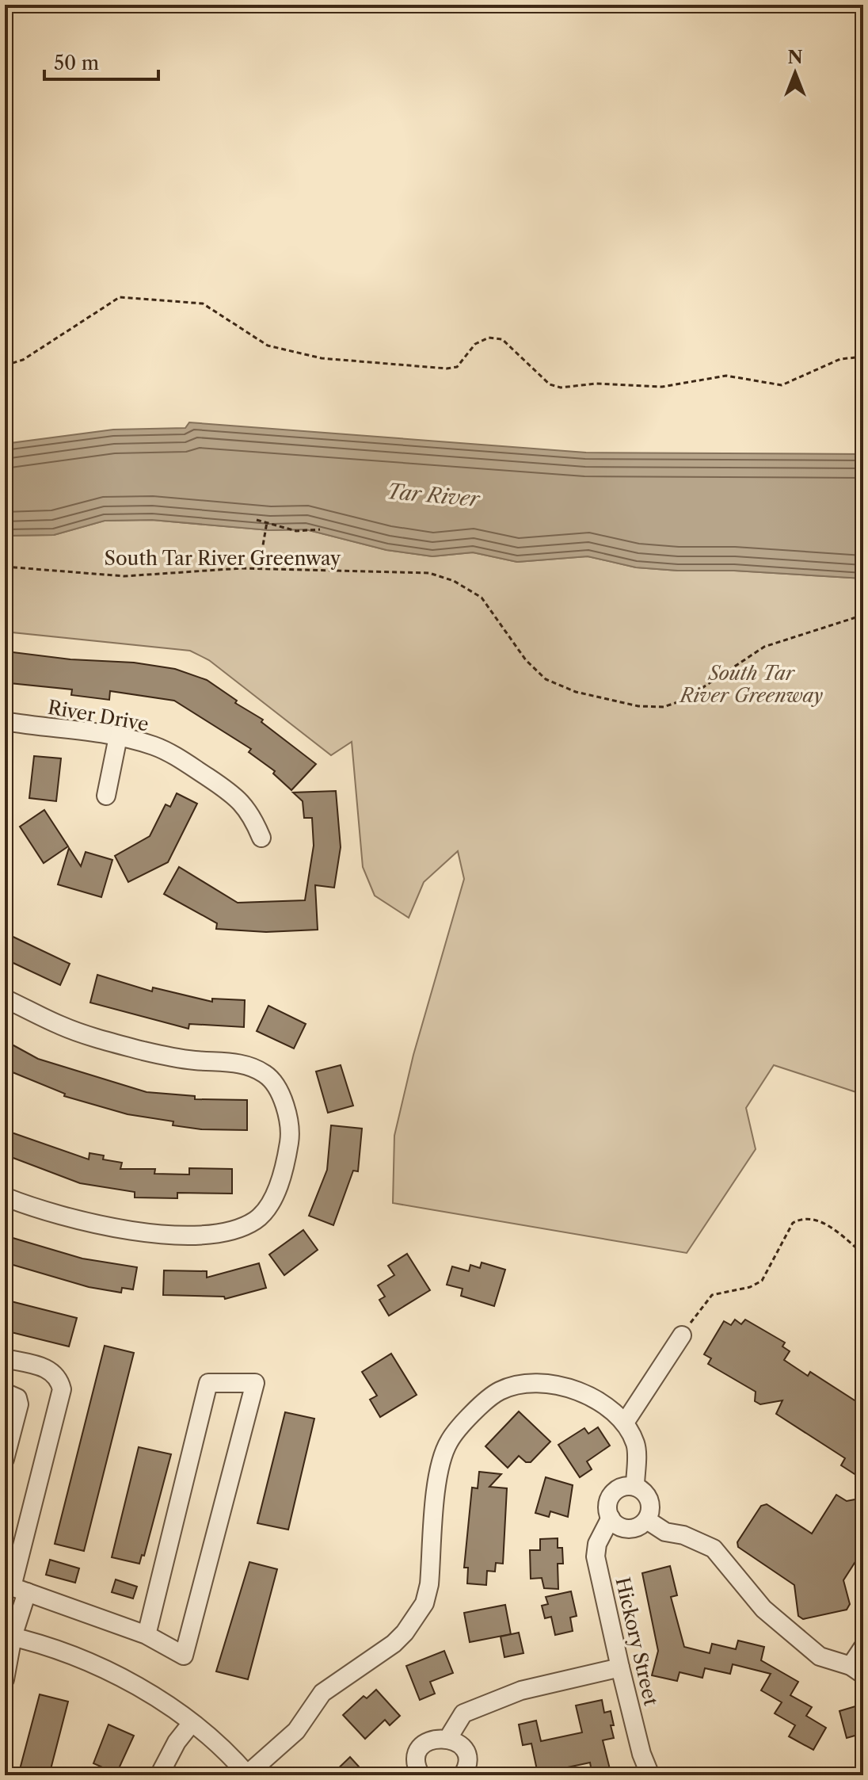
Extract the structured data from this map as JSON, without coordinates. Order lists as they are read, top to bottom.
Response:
{
  "streets": {
    "street": ["River Drive", "Hickory Street"],
    "path": ["South Tar River Greenway"]
  },
  "water": ["Tar River"],
  "parks": ["South Tar River Greenway"],
  "scale_bar": "50 m",
  "north": "top"
}
